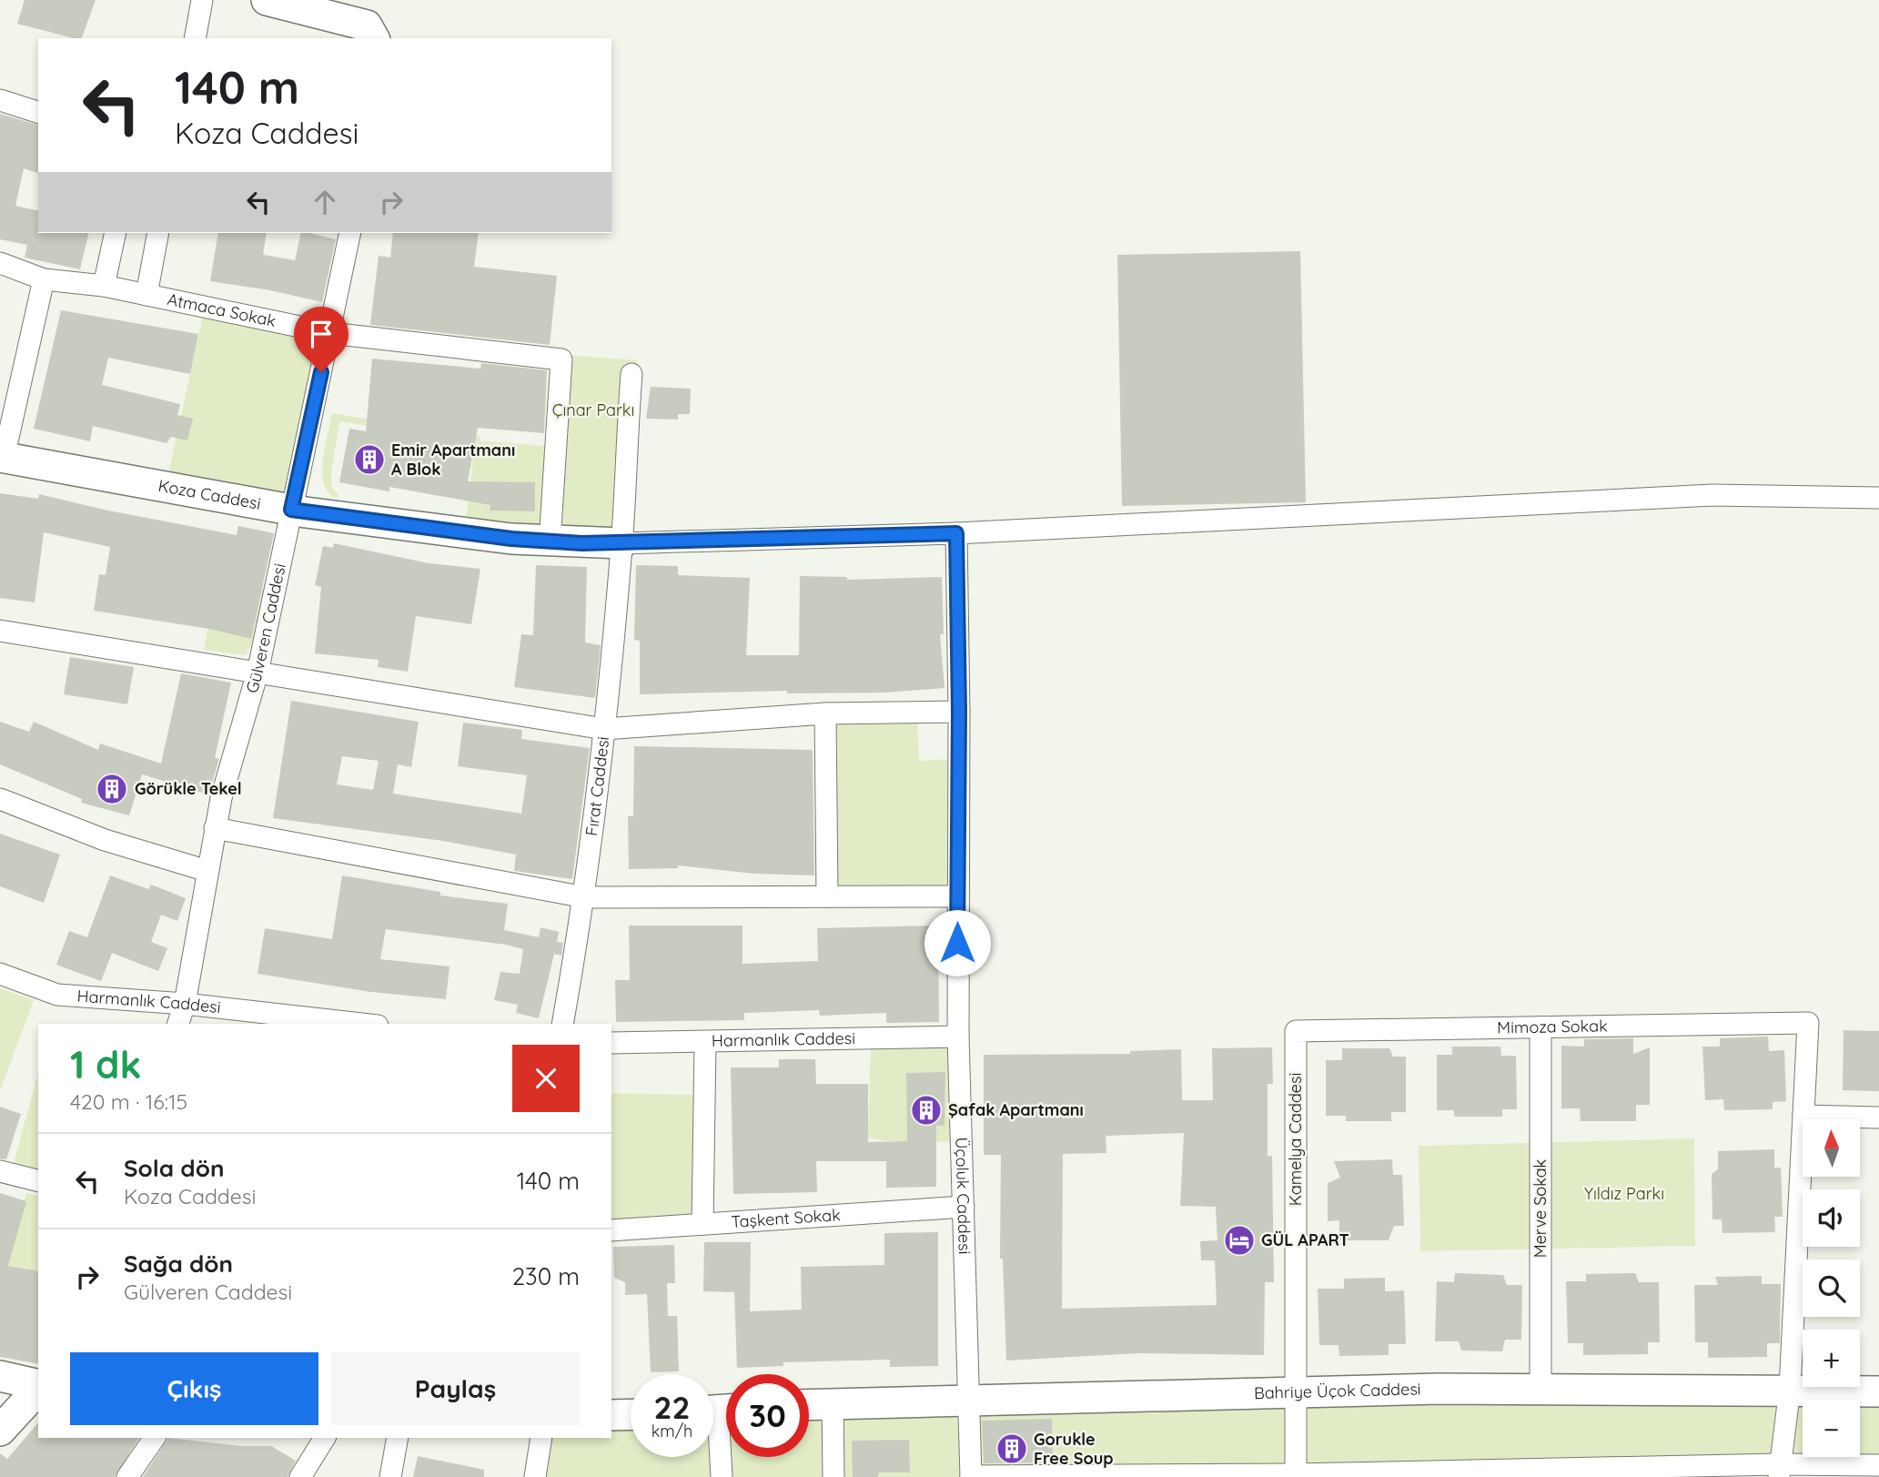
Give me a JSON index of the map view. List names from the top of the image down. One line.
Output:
{"streets":{"main road":["Koza Caddesi","Bahriye Üçok Caddesi"],"street":["Atmaca Sokak","Gülveren Caddesi","Fırat Caddesi","Harmanlık Caddesi","Mimoza Sokak","Kamelya Caddesi","Üçoluk Caddesi","Merve Sokak","Taşkent Sokak"]},"crossings":[["Atmaca Sokak","Koza Caddesi"],["Atmaca Sokak","Gülveren Caddesi"],["Koza Caddesi","Gülveren Caddesi"],["Koza Caddesi","Fırat Caddesi"],["Koza Caddesi","Üçoluk Caddesi"],["Gülveren Caddesi","Harmanlık Caddesi"],["Harmanlık Caddesi","Üçoluk Caddesi"],["Mimoza Sokak","Kamelya Caddesi"],["Mimoza Sokak","Merve Sokak"],["Kamelya Caddesi","Bahriye Üçok Caddesi"],["Üçoluk Caddesi","Taşkent Sokak"],["Üçoluk Caddesi","Bahriye Üçok Caddesi"],["Merve Sokak","Bahriye Üçok Caddesi"]],"parks":["Çınar Parkı","Yıldız Parkı"],"places":{"building":["Emir Apartmanı A Blok","Görükle Tekel","Şafak Apartmanı","Gorukle Free Soup"],"hotel":["GÜL APART"]},"north":"top","page":{"turn":["140 m","Koza Caddesi"],"heading":["1 dk","420 m · 16:15"],"map_buttons":["+","−"],"list":[{"name":"Sola dön","note":"Koza Caddesi","value":"140 m"},{"name":"Sağa dön","note":"Gülveren Caddesi","value":"230 m"}],"buttons":["Çıkış","Paylaş"],"speed":"22 km/h","limit":"30"}}
